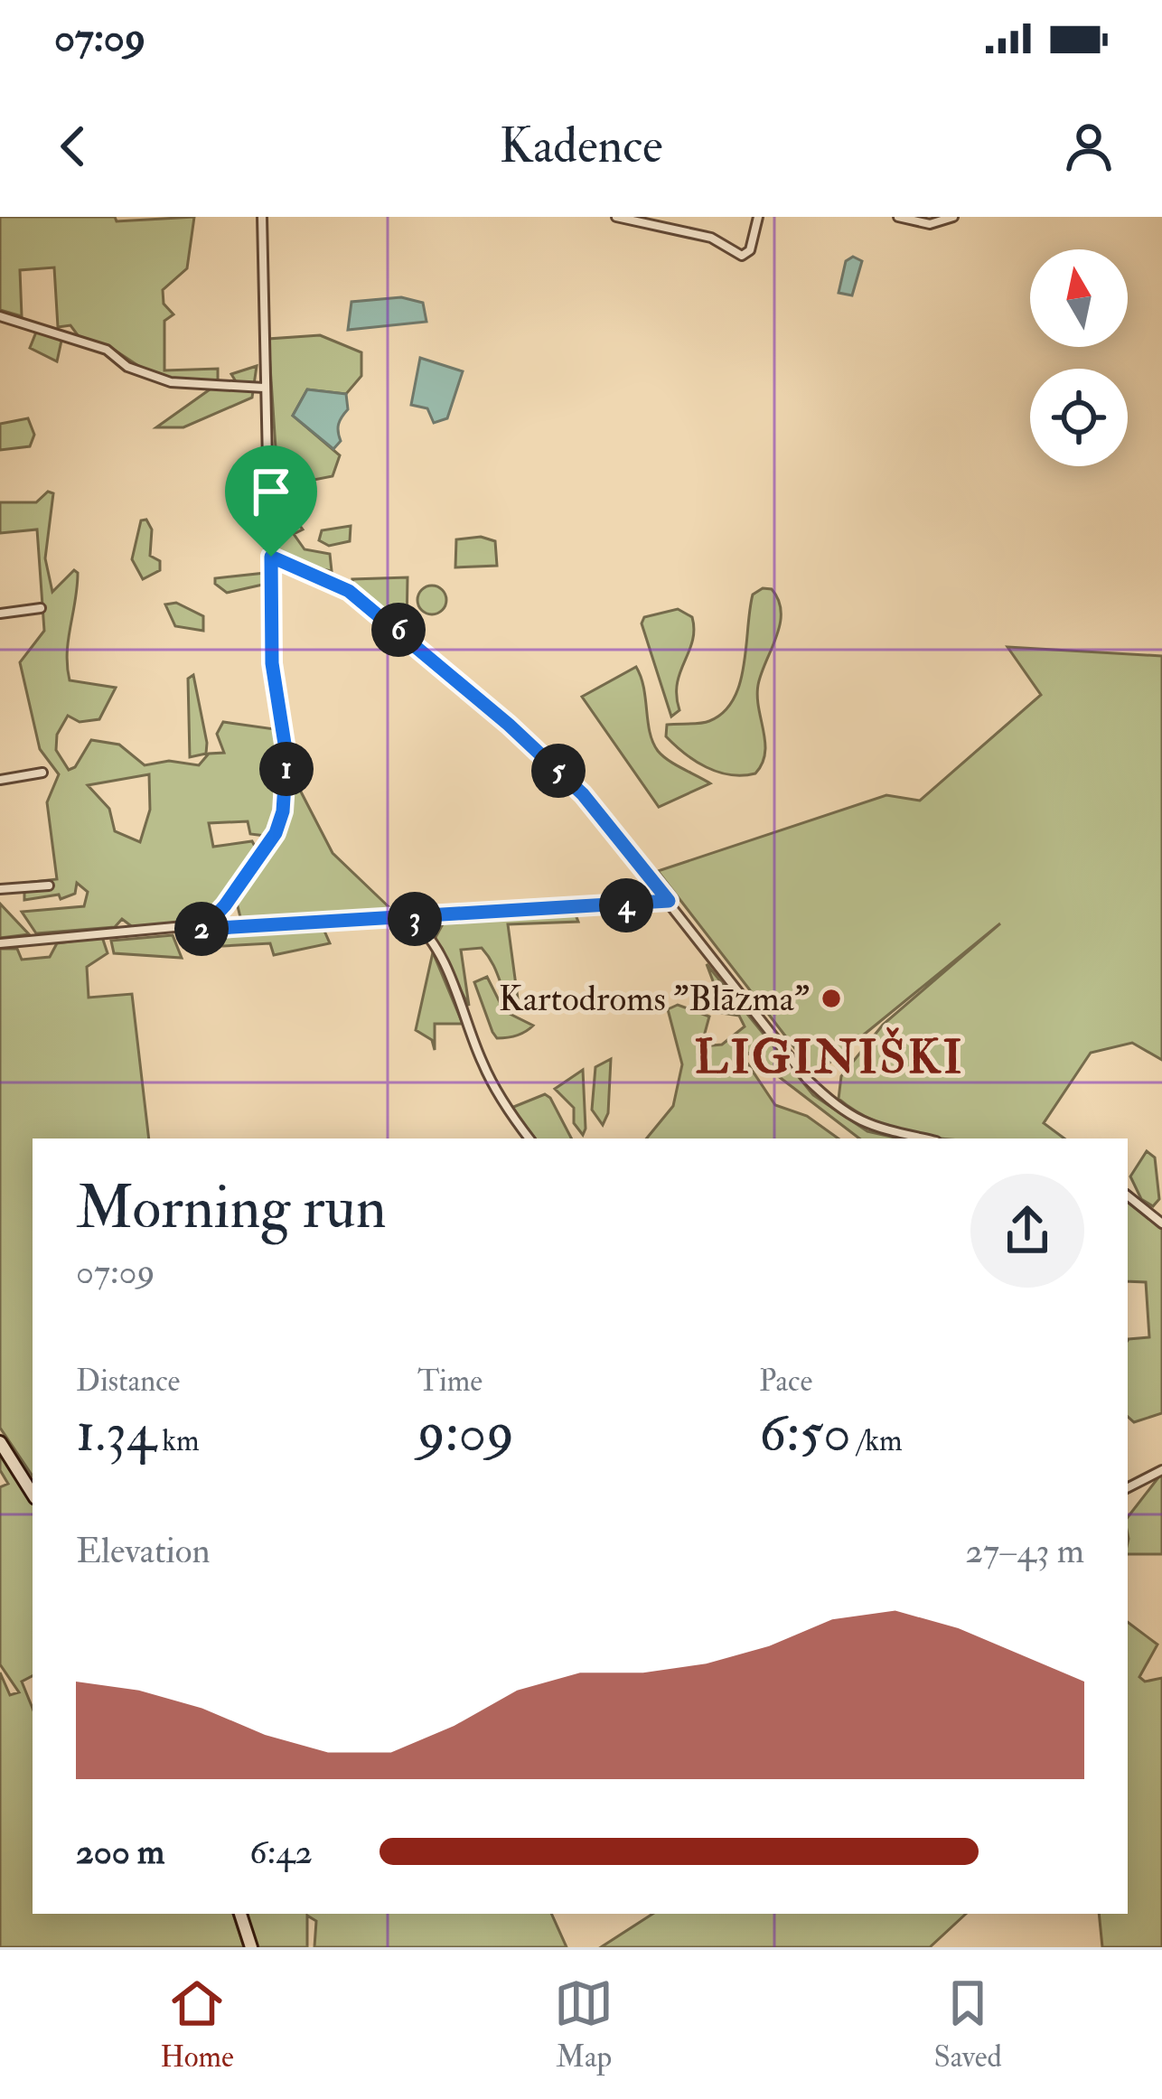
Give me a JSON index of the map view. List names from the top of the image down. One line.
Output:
{"districts":["LIGINIŠKI"],"places":["Kartodroms \"Blāzma\""],"north":"top","page":{"status":"07:09","header":"Kadence","pins":["6","1","5","4","3","2"],"heading":["Morning run","07:09"],"stats":[["Distance","1.34 km"],["Time","9:09"],["Pace","6:50 /km"]],"chart":["Elevation","27–43 m"],"list":[{"name":"200 m","note":"6:42"}],"tabs":["Home","Map","Saved"]}}
